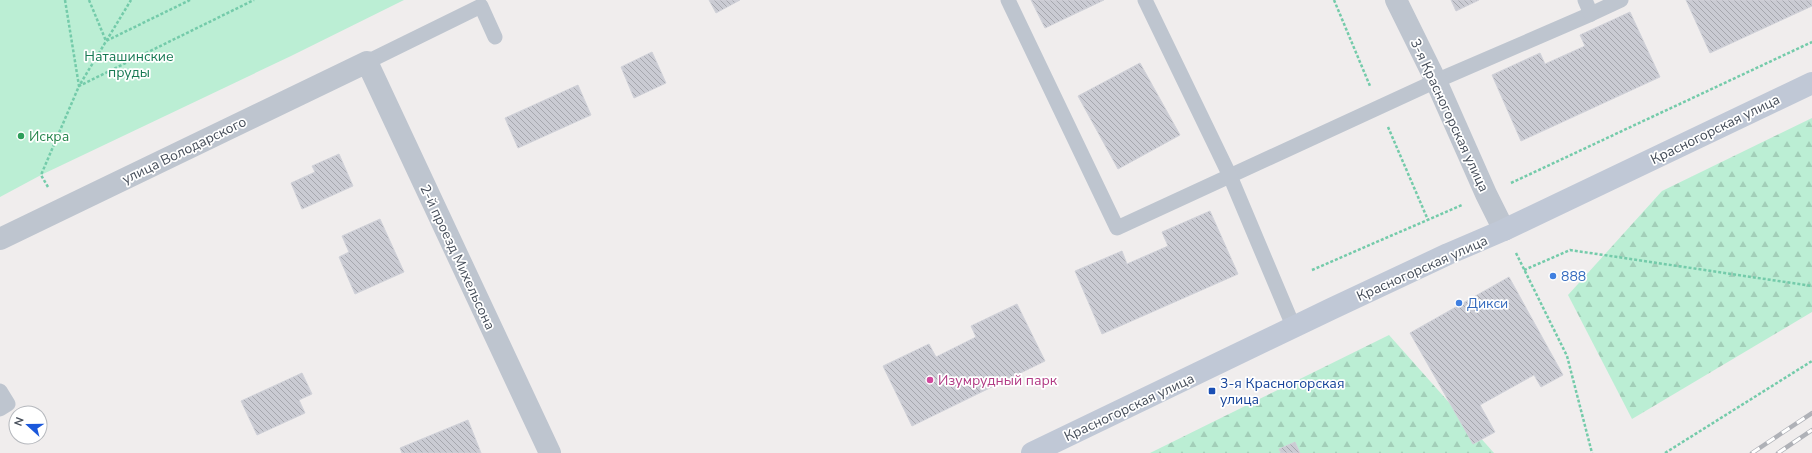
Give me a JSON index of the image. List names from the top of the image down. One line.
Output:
{"streets":{"street":["3-я Красногорская улица","Красногорская улица","улица Володарского","2-й проезд Михельсона"]},"crossings":[["3-я Красногорская улица","Красногорская улица"],["улица Володарского","2-й проезд Михельсона"]],"parks":["Наташинские пруды"],"places":{"other":["Искра","888","Дикси","Изумрудный парк"],"transit":["3-я Красногорская улица"]},"north":"left"}
